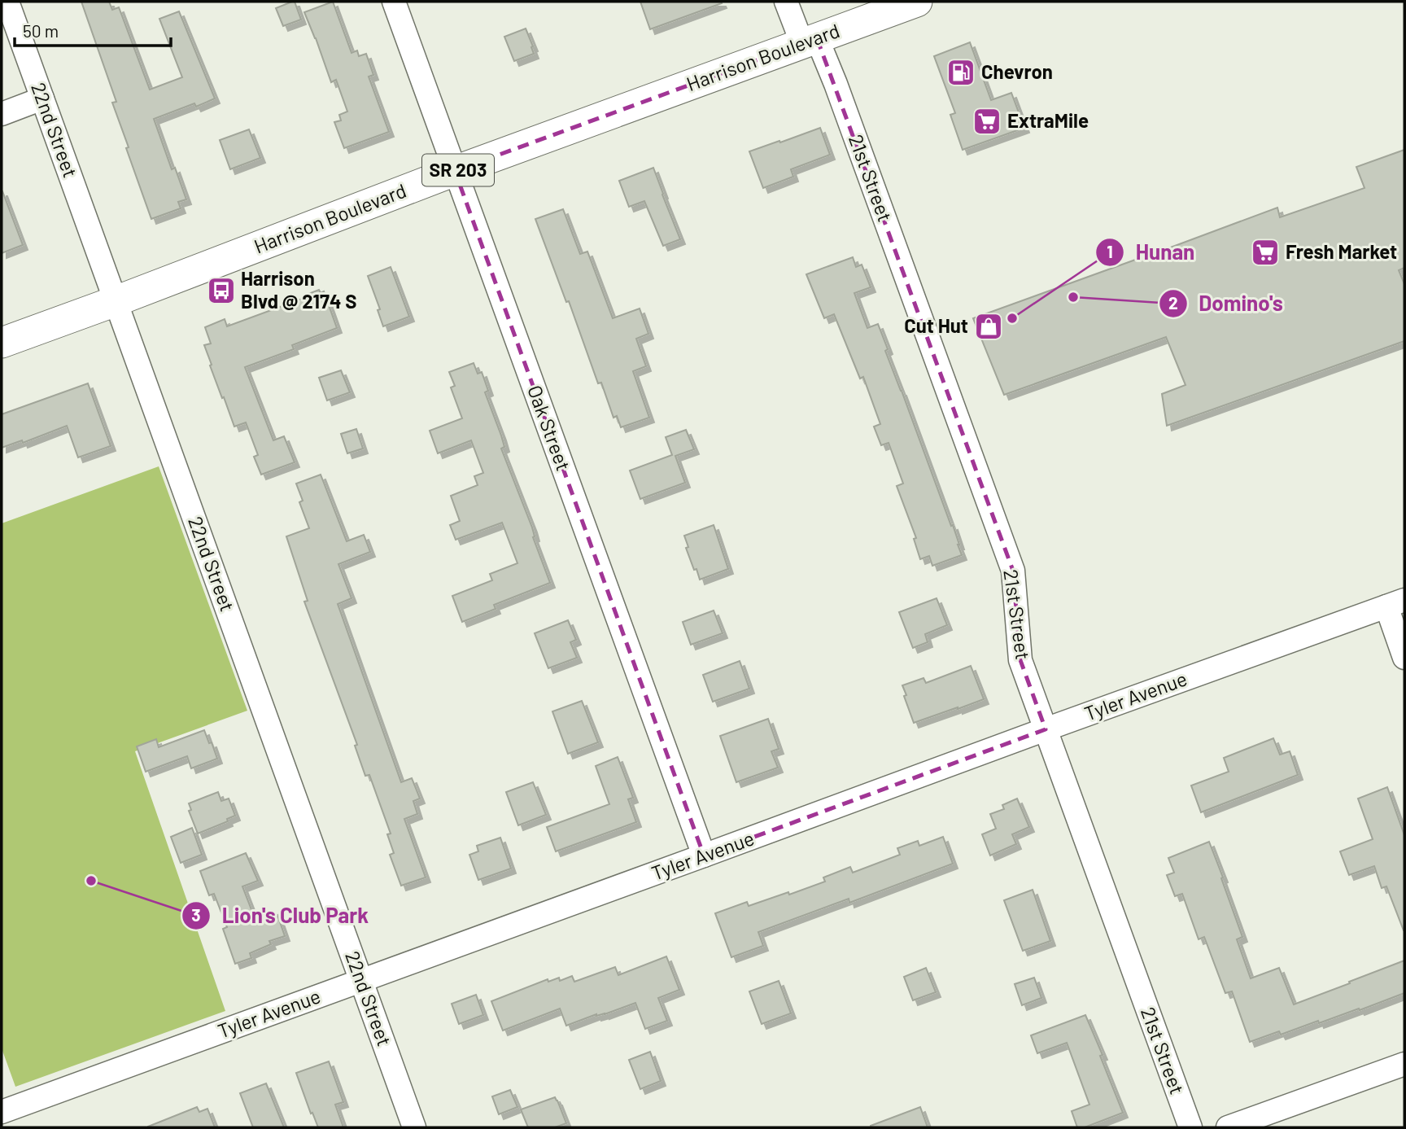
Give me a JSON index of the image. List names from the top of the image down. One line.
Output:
{"streets":{"main road":["Harrison Boulevard","SR 203"],"street":["22nd Street","21st Street","Oak Street","Tyler Avenue"]},"crossings":[["Harrison Boulevard","22nd Street"],["Harrison Boulevard","21st Street"],["Harrison Boulevard","Oak Street"],["22nd Street","Tyler Avenue"],["21st Street","Tyler Avenue"],["Oak Street","Tyler Avenue"]],"places":{"fuel station":["Chevron"],"supermarket":["ExtraMile","Fresh Market"],"bus stop":["Harrison Blvd @ 2174 S"],"other":["Domino's","Hunan","Lion's Club Park"],"shop":["Cut Hut"]},"scale_bar":"50 m"}
